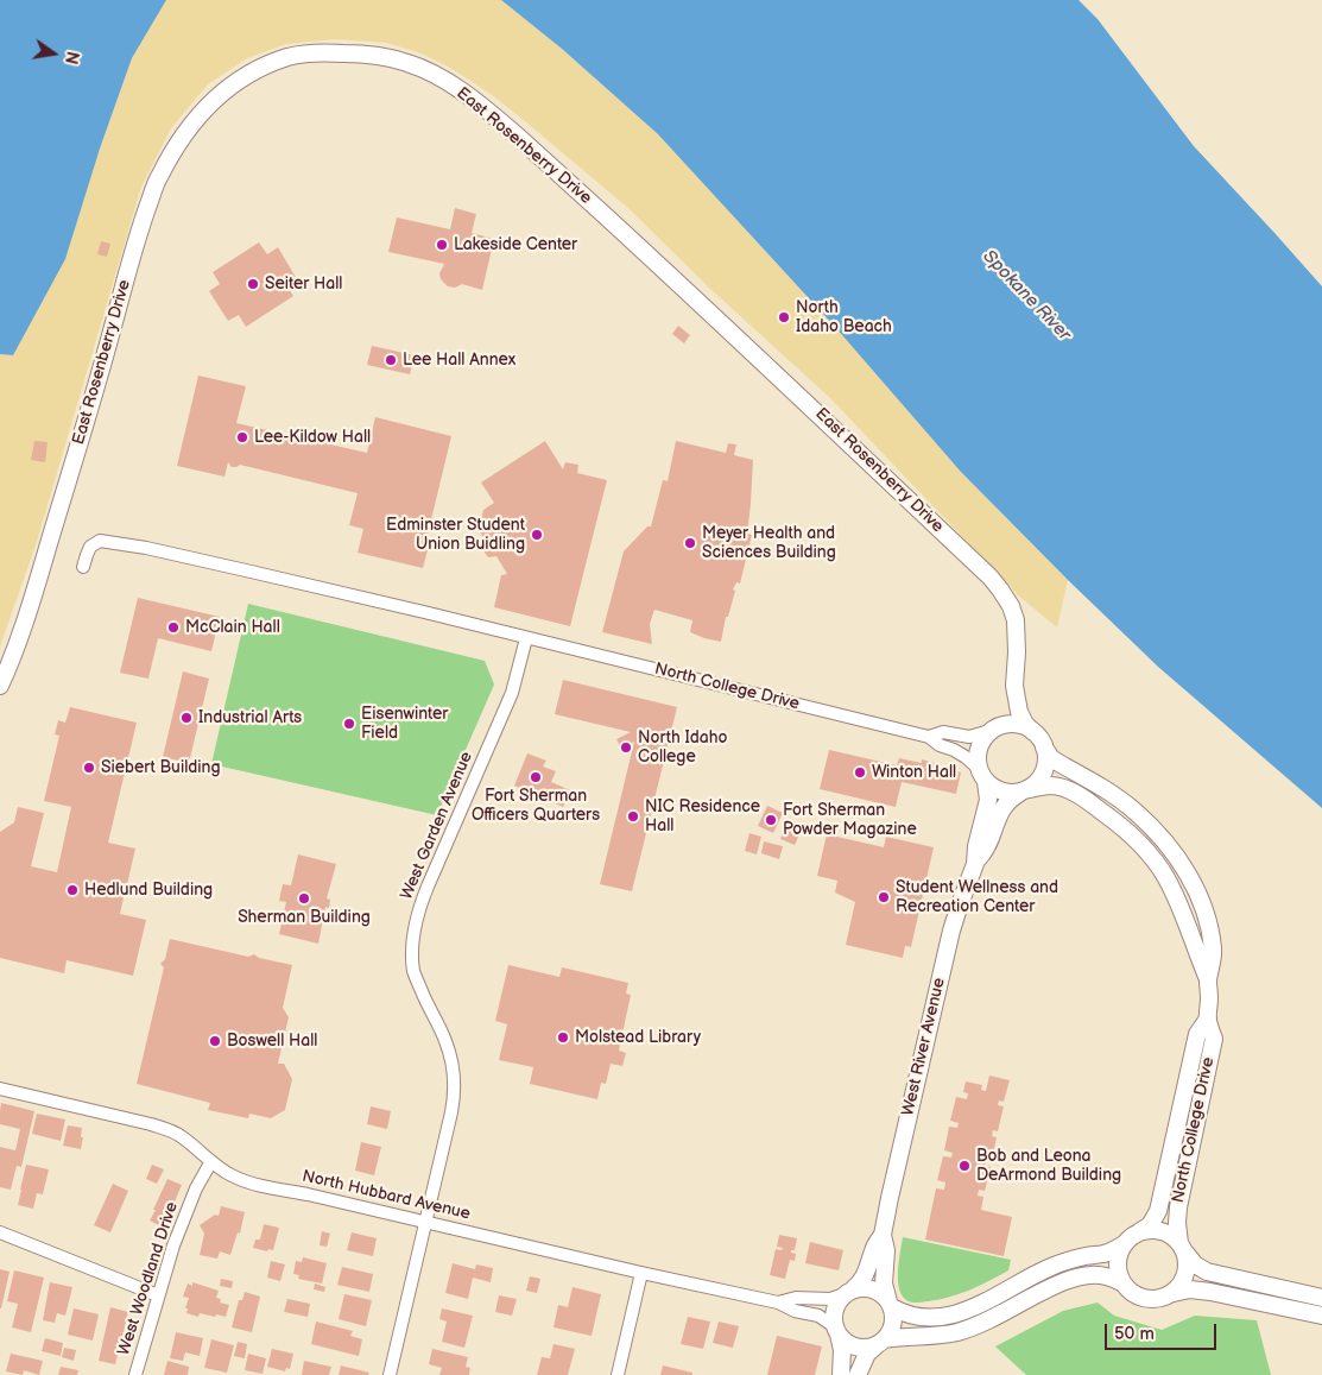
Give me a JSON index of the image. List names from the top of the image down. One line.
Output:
{"streets":{"street":["East Rosenberry Drive","North College Drive","West Garden Avenue","West River Avenue","North Hubbard Avenue","West Woodland Drive"]},"crossings":[["East Rosenberry Drive","North College Drive"],["East Rosenberry Drive","West River Avenue"],["North College Drive","West Garden Avenue"],["North College Drive","West River Avenue"],["West Garden Avenue","North Hubbard Avenue"],["West River Avenue","North Hubbard Avenue"],["North Hubbard Avenue","West Woodland Drive"]],"water":["Spokane River"],"places":["Lakeside Center","Seiter Hall","North Idaho Beach","Lee Hall Annex","Lee-Kildow Hall","Edminster Student Union Buidling","Meyer Health and Sciences Building","McClain Hall","Industrial Arts","Eisenwinter Field","North Idaho College","Siebert Building","Winton Hall","Fort Sherman Officers Quarters","NIC Residence Hall","Fort Sherman Powder Magazine","Hedlund Building","Student Wellness and Recreation Center","Sherman Building","Molstead Library","Boswell Hall","Bob and Leona DeArmond Building"],"scale_bar":"50 m","north":"right"}
